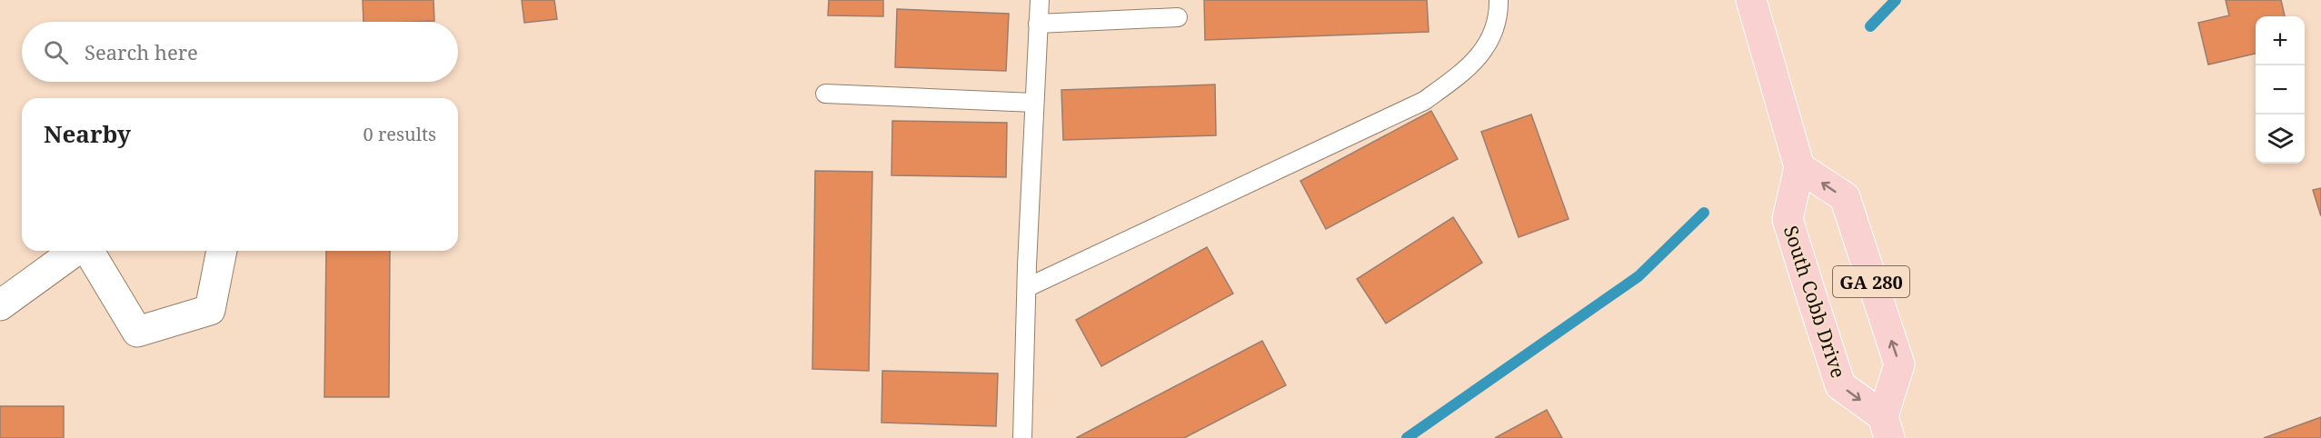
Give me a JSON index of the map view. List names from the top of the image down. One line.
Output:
{"streets":{"main road":["GA 280","South Cobb Drive"]},"page":{"map_buttons":["+","−"],"search":"Search here","heading":["Nearby","0 results"]}}
